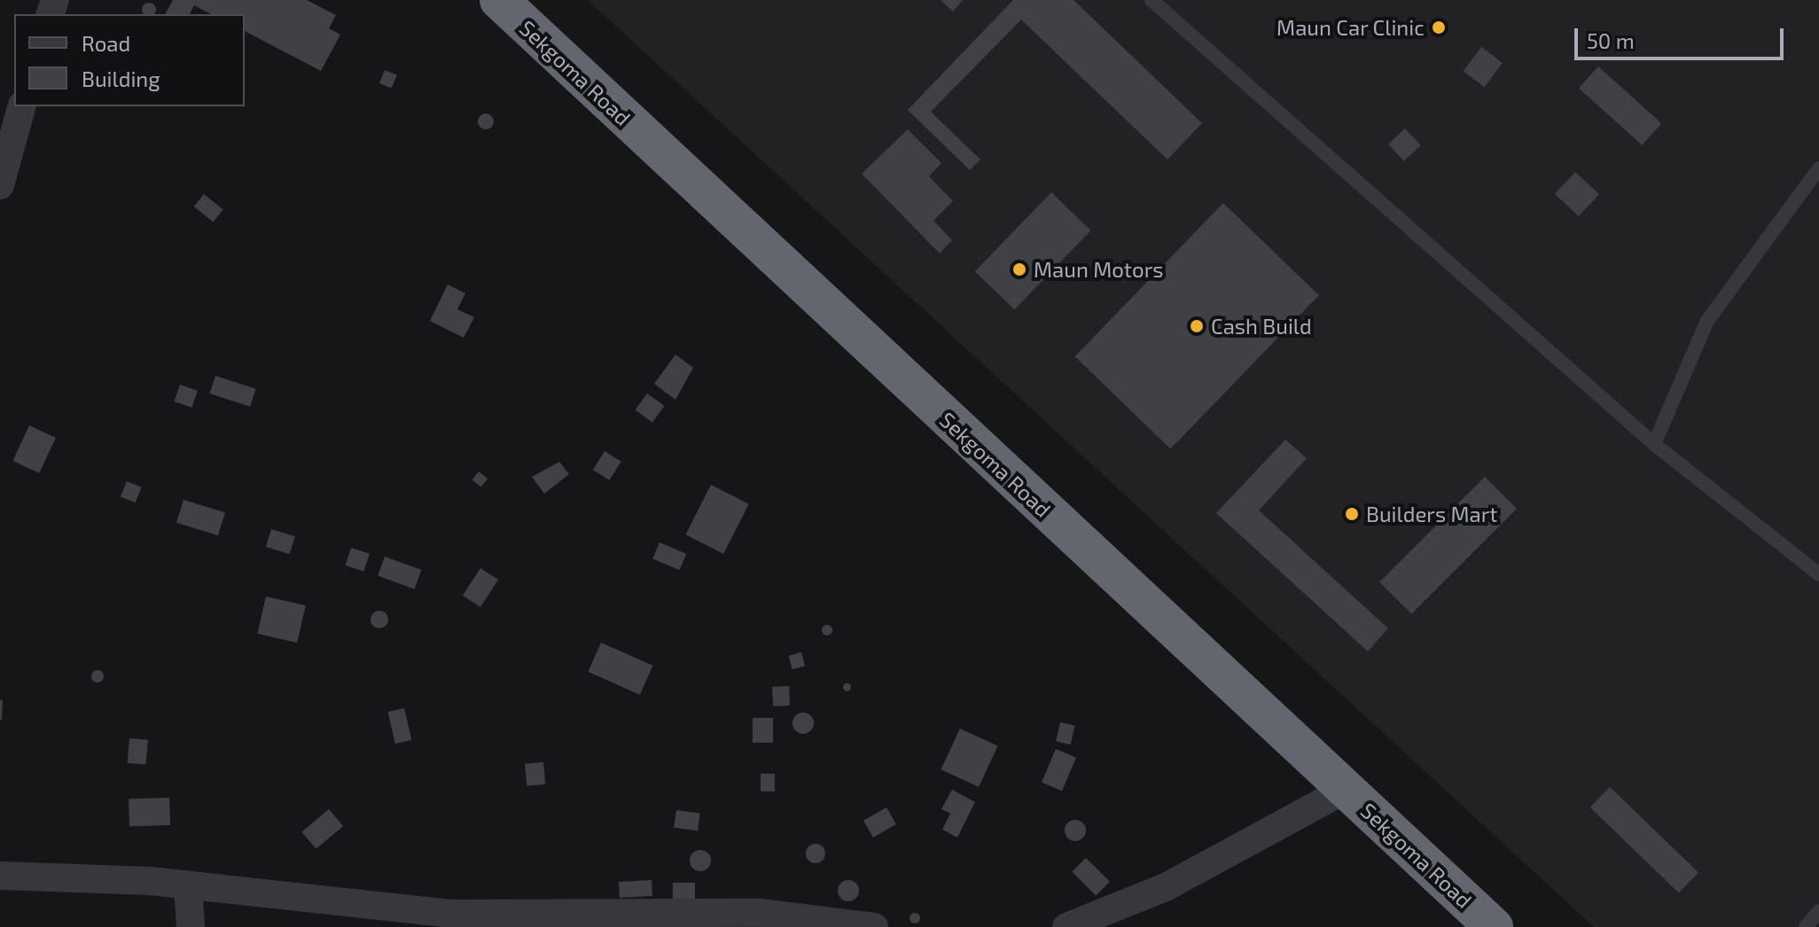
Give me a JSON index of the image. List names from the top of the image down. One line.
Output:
{"streets":{"highway":["Sekgoma Road"]},"places":["Maun Car Clinic","Maun Motors","Cash Build","Builders Mart"],"legend":["Road","Building"],"scale_bar":"50 m"}
